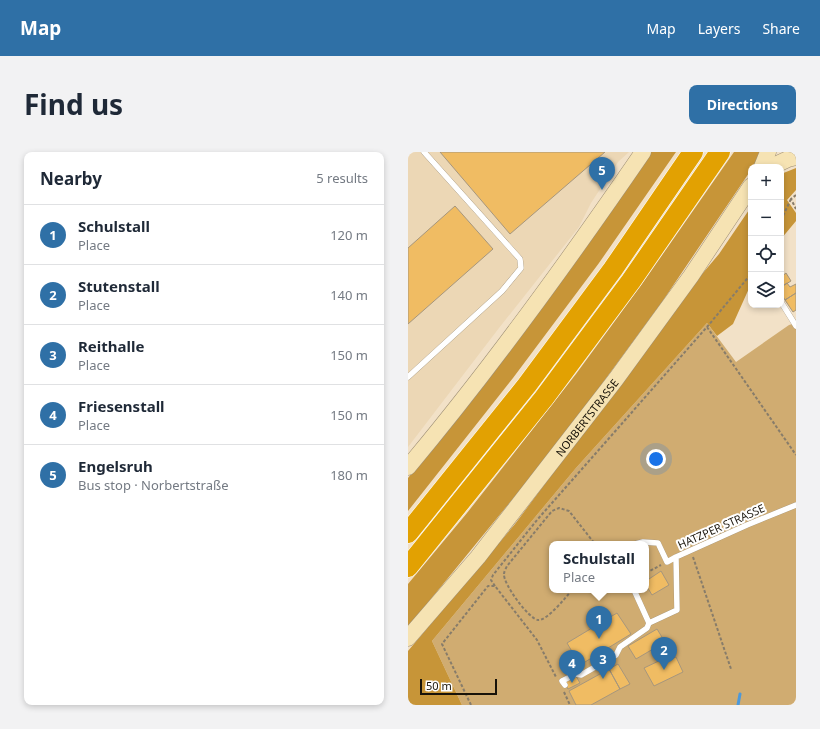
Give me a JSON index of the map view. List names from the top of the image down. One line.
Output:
{"streets":{"main road":["NORBERTSTRASSE"],"lane":["HATZPER STRASSE"]},"scale_bar":"50 m","page":{"header":"Map","nav":["Map","Layers","Share"],"title":"Find us","buttons":"Directions","heading":["Nearby","5 results"],"pins":["5","1","2","3","4"],"map_buttons":["+","−"],"list":[{"mark":"1","name":"Schulstall","note":"Place","value":"120 m"},{"mark":"2","name":"Stutenstall","note":"Place","value":"140 m"},{"mark":"3","name":"Reithalle","note":"Place","value":"150 m"},{"mark":"4","name":"Friesenstall","note":"Place","value":"150 m"},{"mark":"5","name":"Engelsruh","note":"Bus stop · Norbertstraße","value":"180 m"}],"popup":["Schulstall","Place"],"scale":"50 m"}}
